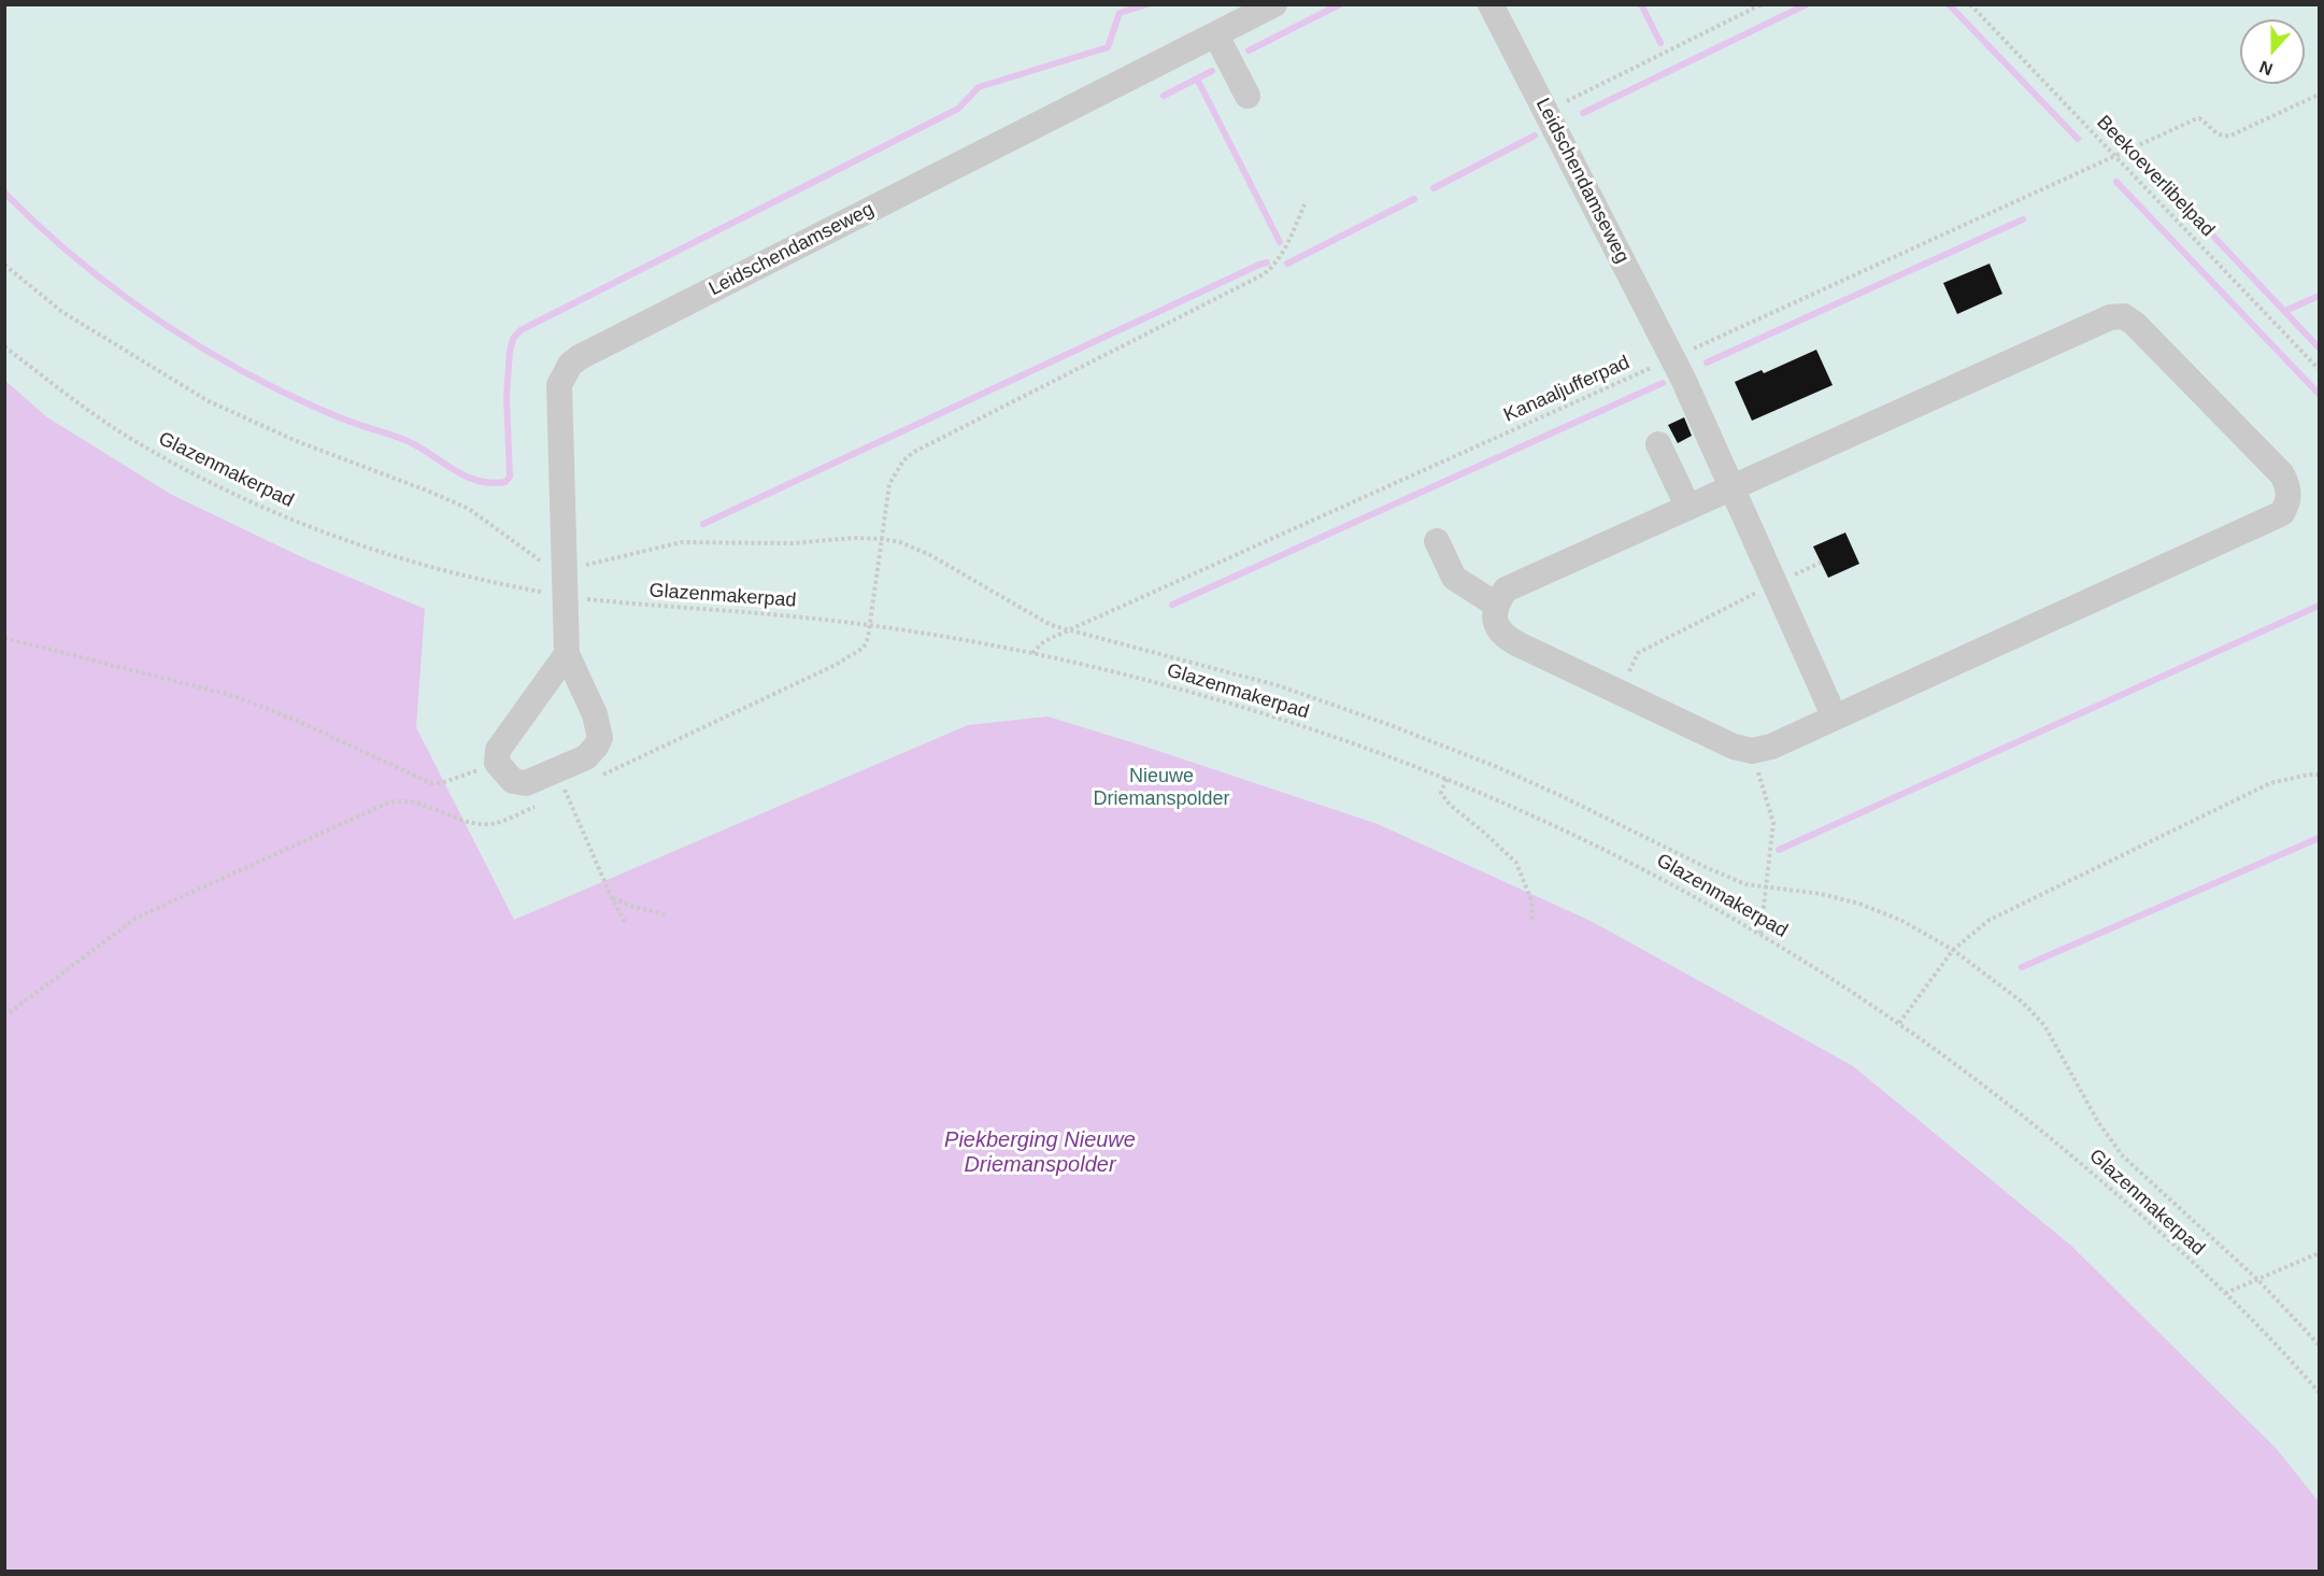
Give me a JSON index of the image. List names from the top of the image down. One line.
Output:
{"streets":{"street":["Leidschendamseweg"],"path":["Beekoeverlibelpad","Kanaaljufferpad","Glazenmakerpad"]},"crossings":[["Beekoeverlibelpad","Kanaaljufferpad"],["Leidschendamseweg","Kanaaljufferpad"],["Leidschendamseweg","Glazenmakerpad"],["Kanaaljufferpad","Glazenmakerpad"]],"water":["Piekberging Nieuwe Driemanspolder"],"parks":["Nieuwe Driemanspolder"],"north":"bottom"}
